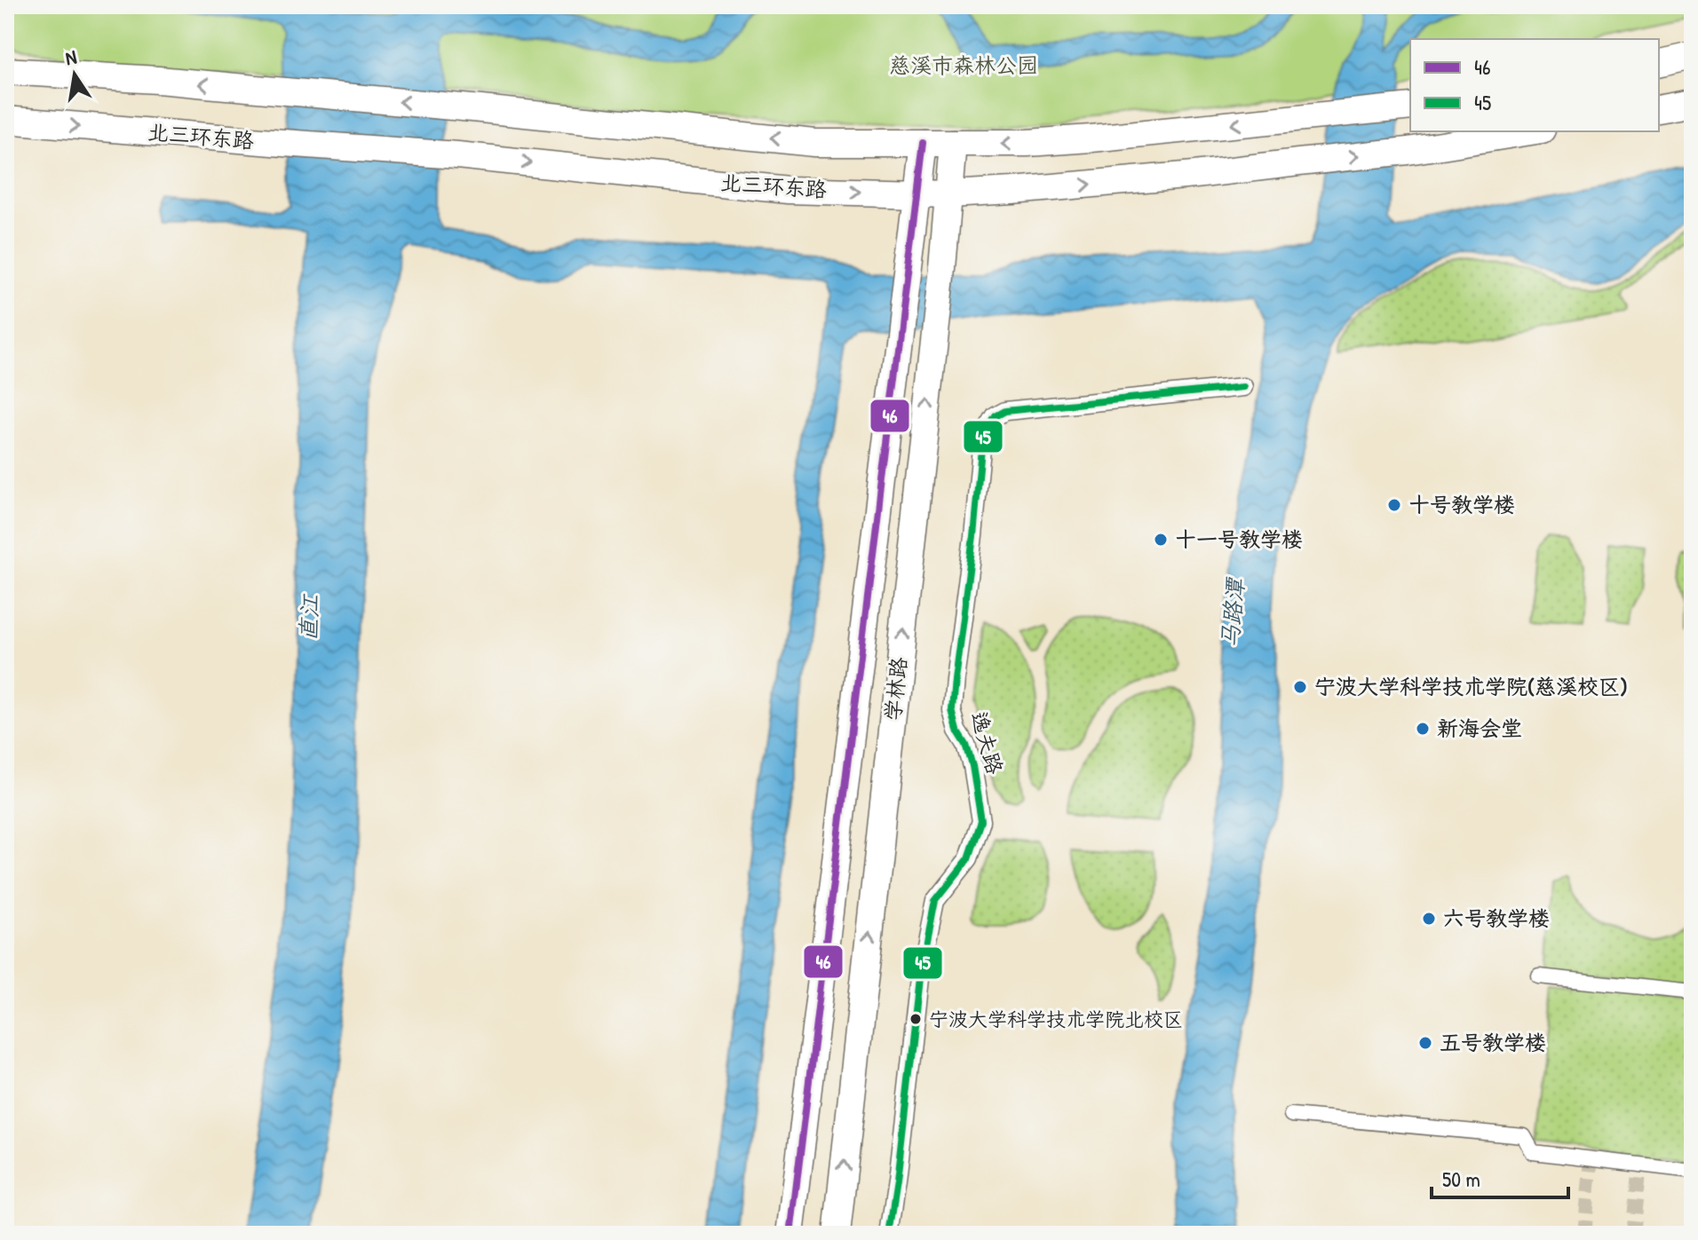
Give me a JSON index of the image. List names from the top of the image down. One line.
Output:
{"streets":{"main road":["北三环东路","学林路"],"street":["逸夫路"]},"crossings":[["北三环东路","学林路"]],"water":["马路潭","直江"],"parks":["慈溪市森林公园"],"places":["十号教学楼","十一号教学楼","宁波大学科学技术学院(慈溪校区)","新海会堂","六号教学楼","宁波大学科学技术学院北校区","五号教学楼"],"lines":["transit line 46","transit line 45"],"legend":["46","45"],"scale_bar":"50 m","north":"top"}
